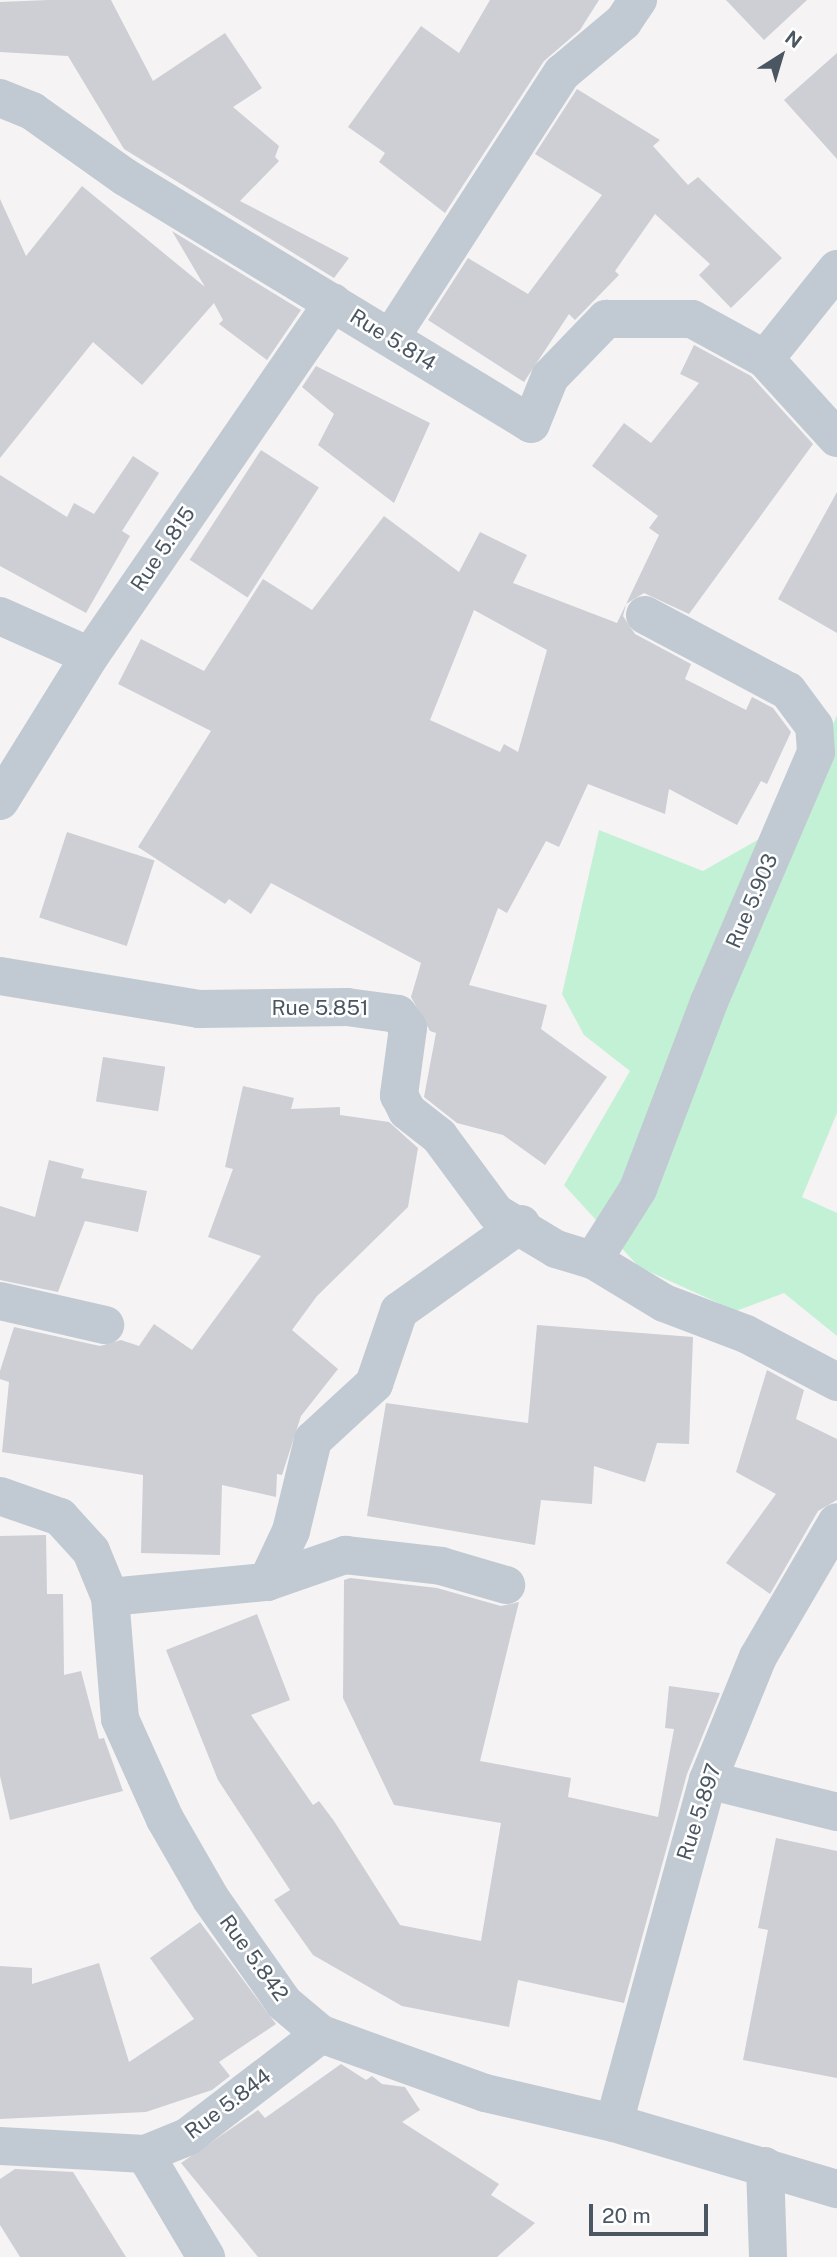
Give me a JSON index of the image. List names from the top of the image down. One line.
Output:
{"streets":{"street":["Rue 5.814","Rue 5.815","Rue 5.903","Rue 5.851","Rue 5.897","Rue 5.842","Rue 5.844"]},"crossings":[["Rue 5.814","Rue 5.815"],["Rue 5.903","Rue 5.851"],["Rue 5.897","Rue 5.842"],["Rue 5.842","Rue 5.844"]],"scale_bar":"20 m","north":"top right"}
